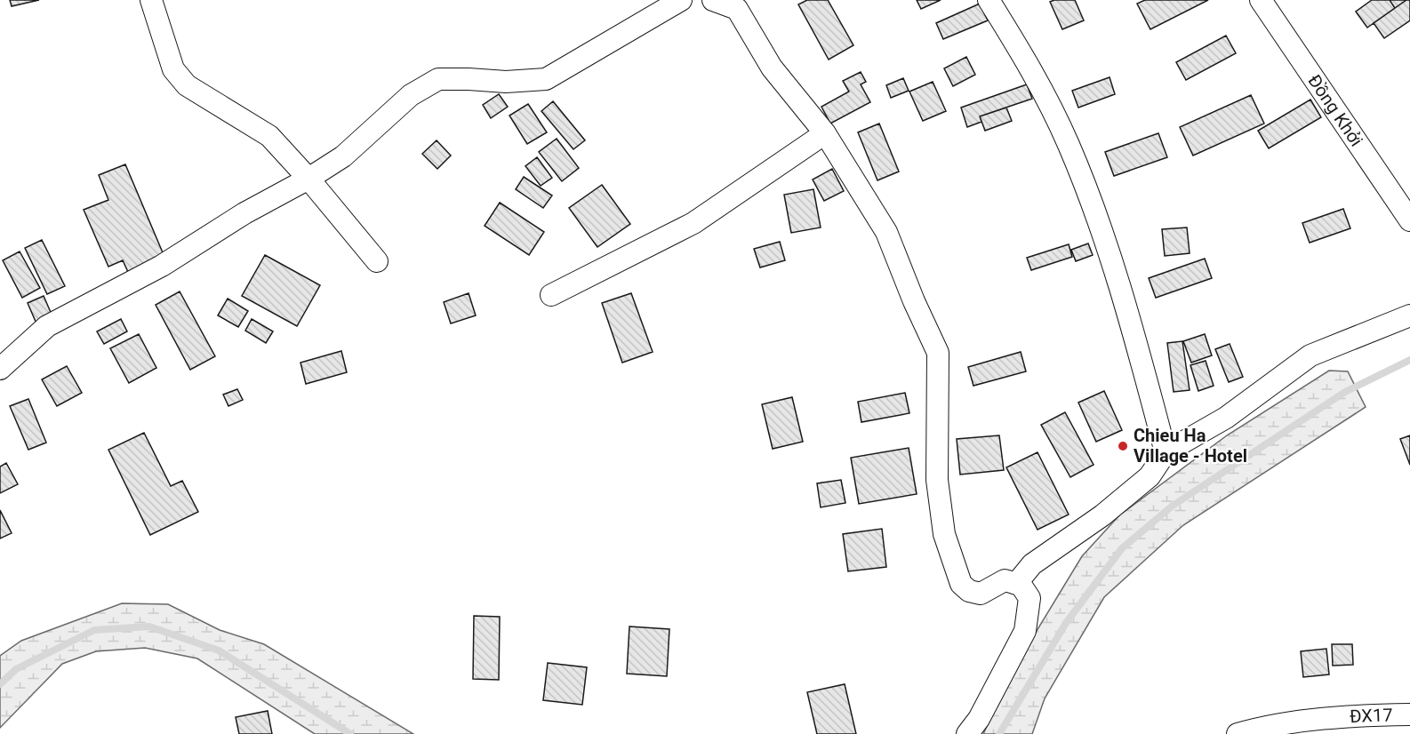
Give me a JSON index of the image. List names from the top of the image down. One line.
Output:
{"streets":{"street":["Đồng Khởi","ĐX17"]},"places":["Chieu Ha Village - Hotel"]}
